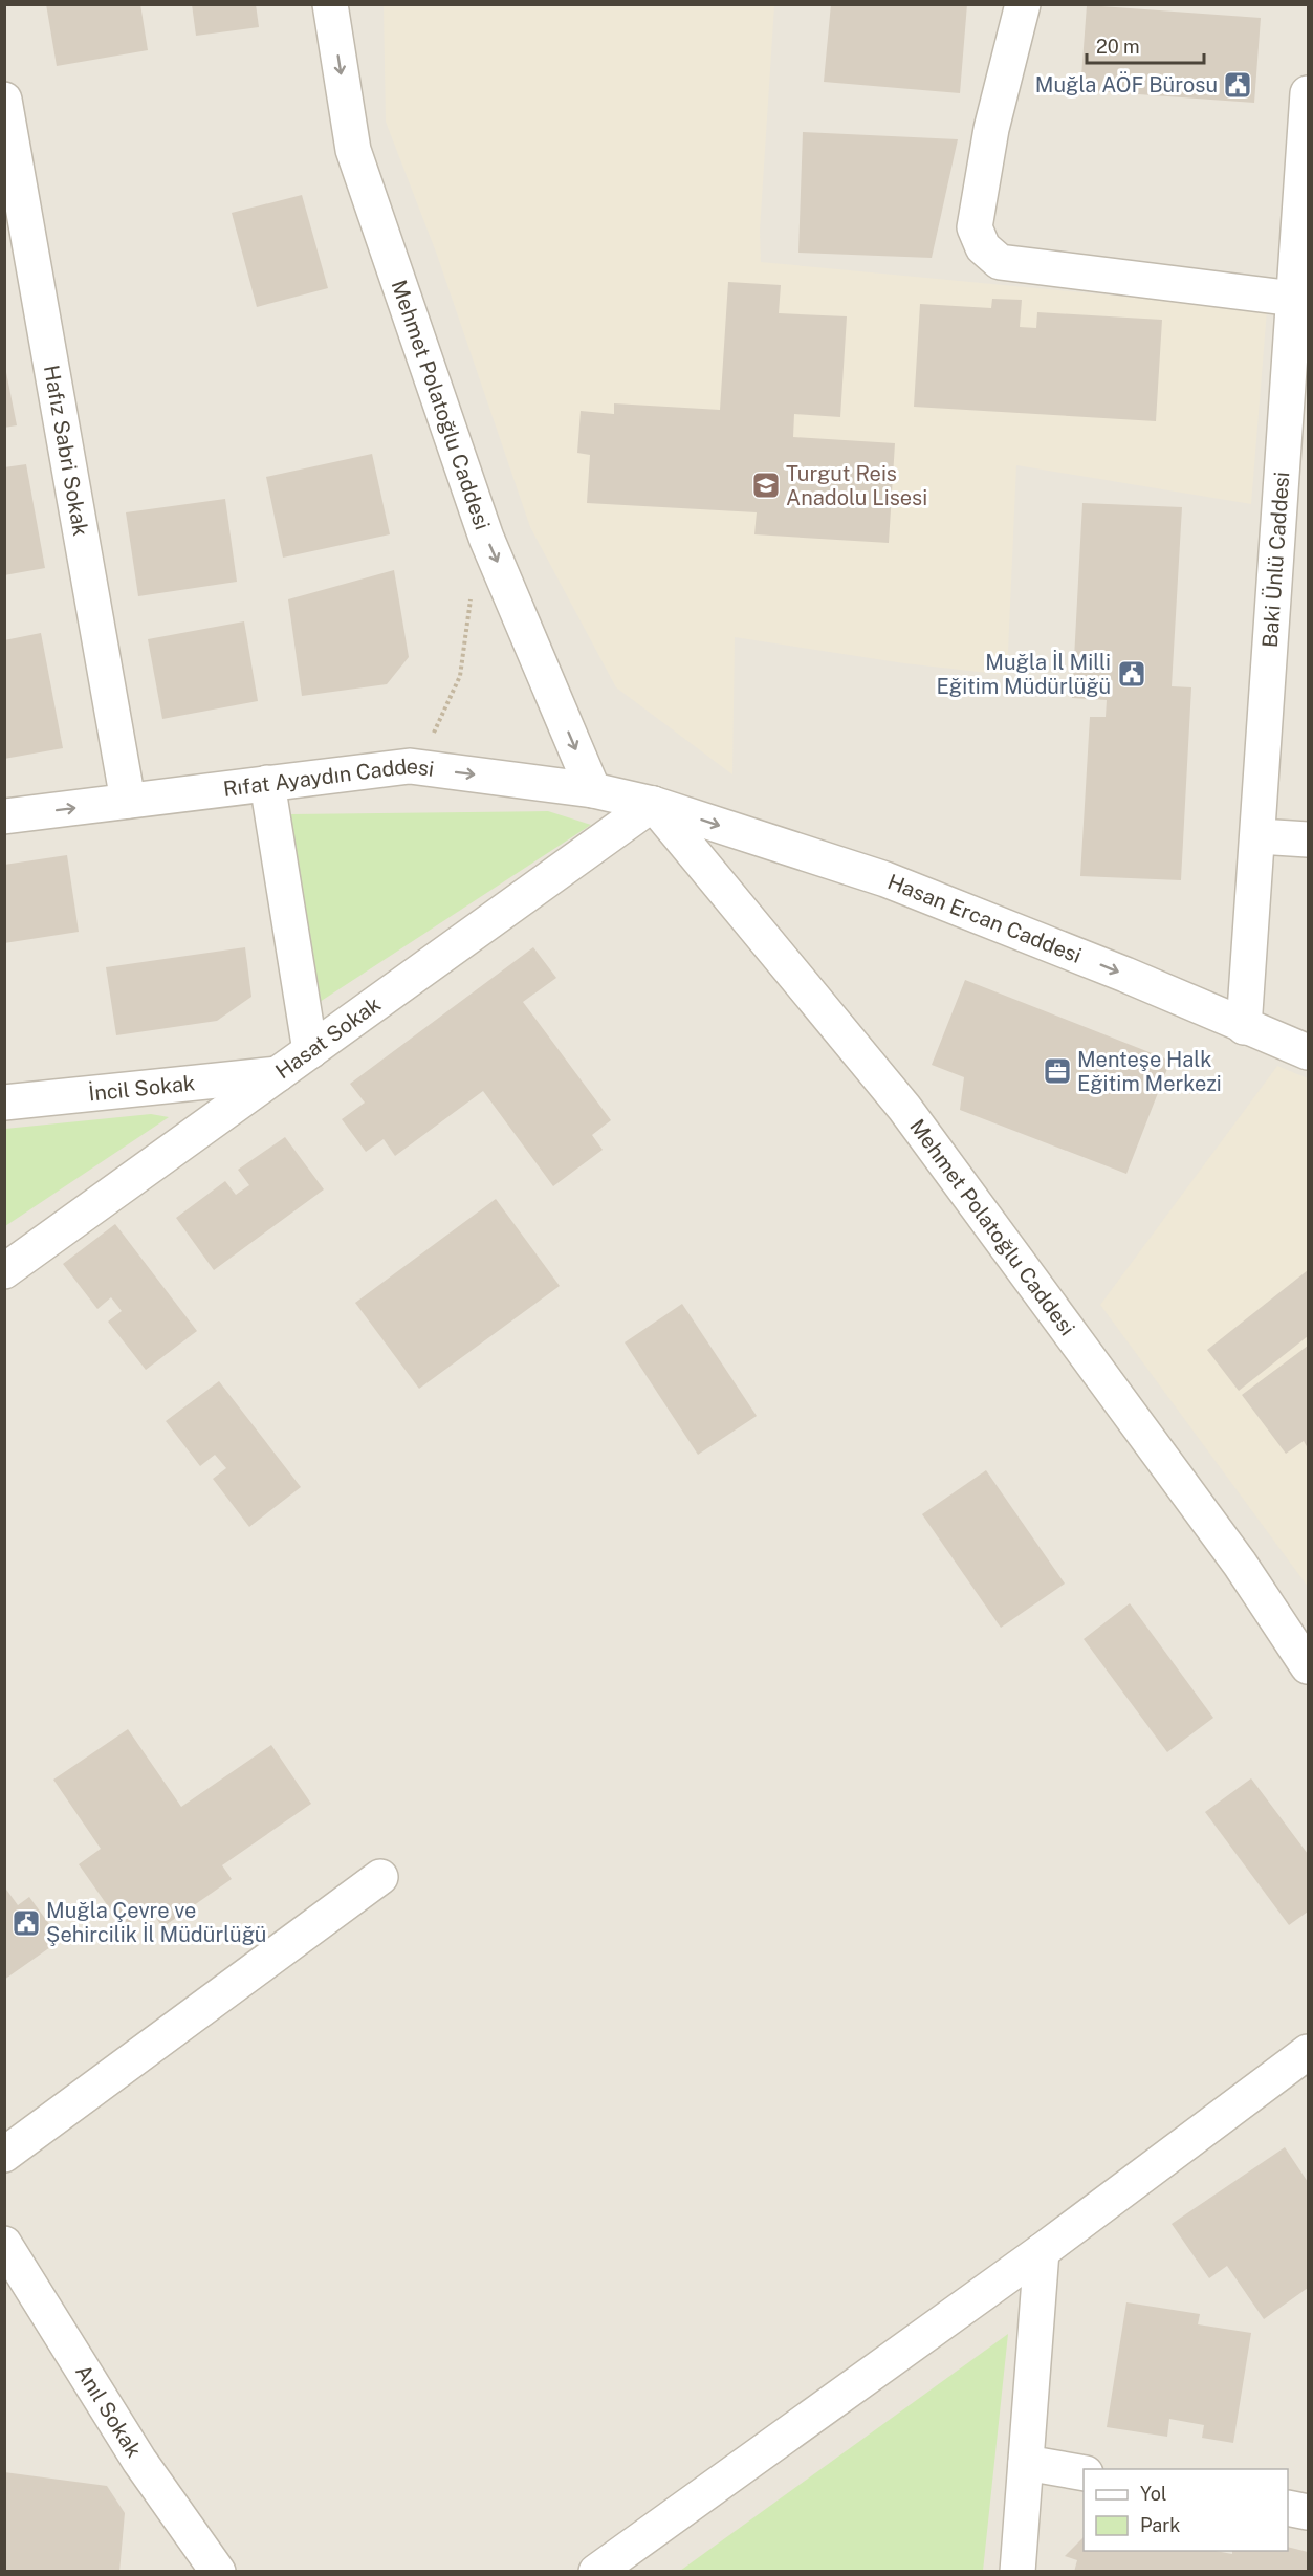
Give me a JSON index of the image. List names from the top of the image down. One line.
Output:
{"streets":{"street":["Mehmet Polatoğlu Caddesi","Hafız Sabri Sokak","Baki Ünlü Caddesi","Rıfat Ayaydın Caddesi","Hasan Ercan Caddesi","Hasat Sokak","İncil Sokak","Anıl Sokak"]},"crossings":[["Mehmet Polatoğlu Caddesi","Rıfat Ayaydın Caddesi"],["Mehmet Polatoğlu Caddesi","Hasan Ercan Caddesi"],["Mehmet Polatoğlu Caddesi","Hasat Sokak"],["Hafız Sabri Sokak","Rıfat Ayaydın Caddesi"],["Baki Ünlü Caddesi","Hasan Ercan Caddesi"],["Rıfat Ayaydın Caddesi","Hasan Ercan Caddesi"],["Rıfat Ayaydın Caddesi","Hasat Sokak"],["Hasan Ercan Caddesi","Hasat Sokak"],["Hasat Sokak","İncil Sokak"]],"one_way":["Mehmet Polatoğlu Caddesi","Rıfat Ayaydın Caddesi","Hasan Ercan Caddesi"],"places":{"public building":["Muğla AÖF Bürosu","Muğla İl Milli Eğitim Müdürlüğü","Muğla Çevre ve Şehircilik İl Müdürlüğü"],"school or university":["Turgut Reis Anadolu Lisesi"],"office":["Menteşe Halk Eğitim Merkezi"]},"legend":["Yol","Park"],"scale_bar":"20 m"}
